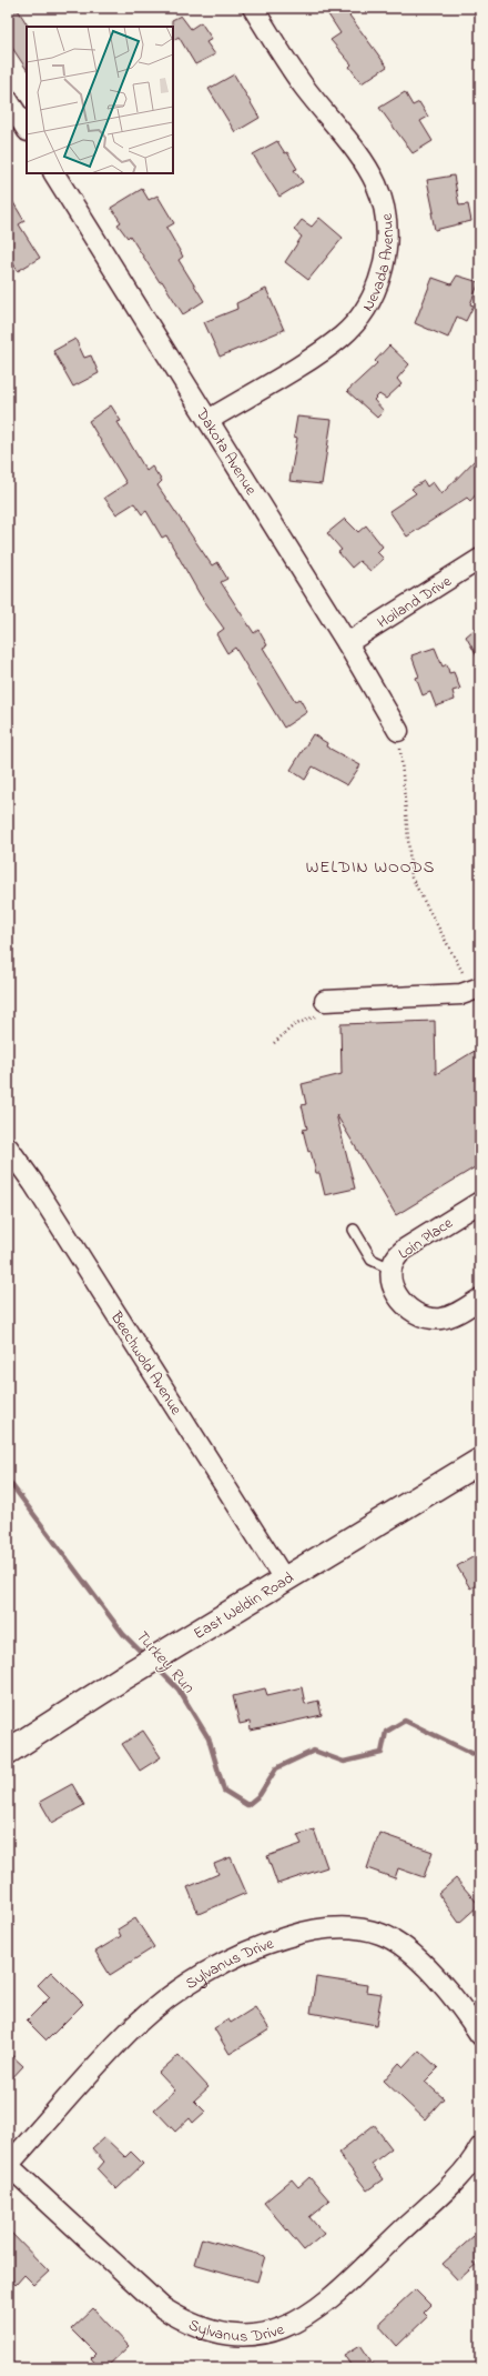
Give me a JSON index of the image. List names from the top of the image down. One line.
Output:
{"streets":{"street":["Nevada Avenue","Dakota Avenue","Hoiland Drive","Loin Place","Beechwold Avenue","East Weldin Road","Sylvanus Drive"]},"crossings":[["Nevada Avenue","Dakota Avenue"],["Dakota Avenue","Hoiland Drive"],["Beechwold Avenue","East Weldin Road"]],"districts":["WELDIN WOODS"],"water":["Turkey Run"]}
